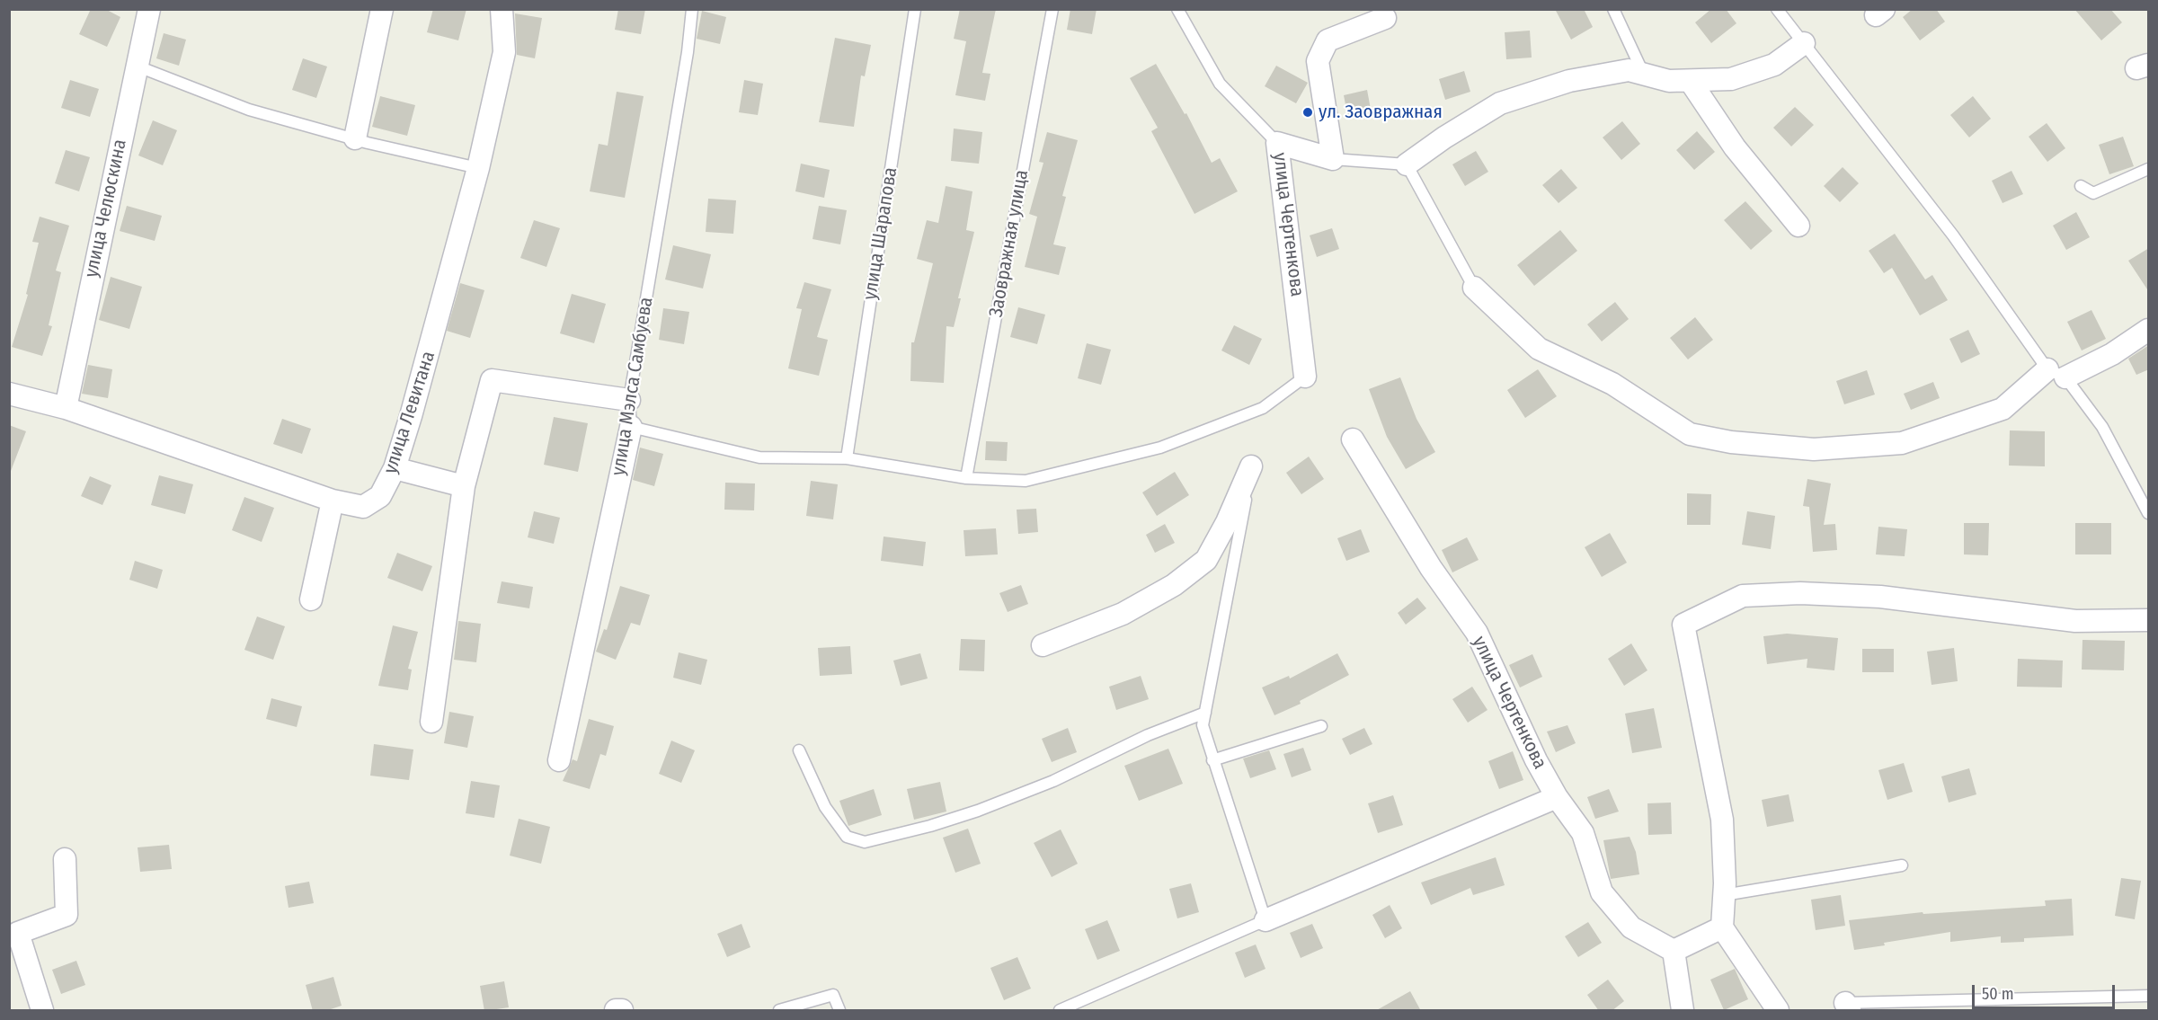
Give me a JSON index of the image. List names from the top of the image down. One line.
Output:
{"streets":{"street":["улица Челюскина","улица Чертенкова","улица Мэлса Самбуева","улица Левитана"],"lane":["улица Шарапова","Заовражная улица"]},"crossings":[["улица Челюскина","улица Левитана"]],"places":["ул. Заовражная"],"scale_bar":"50 m"}
